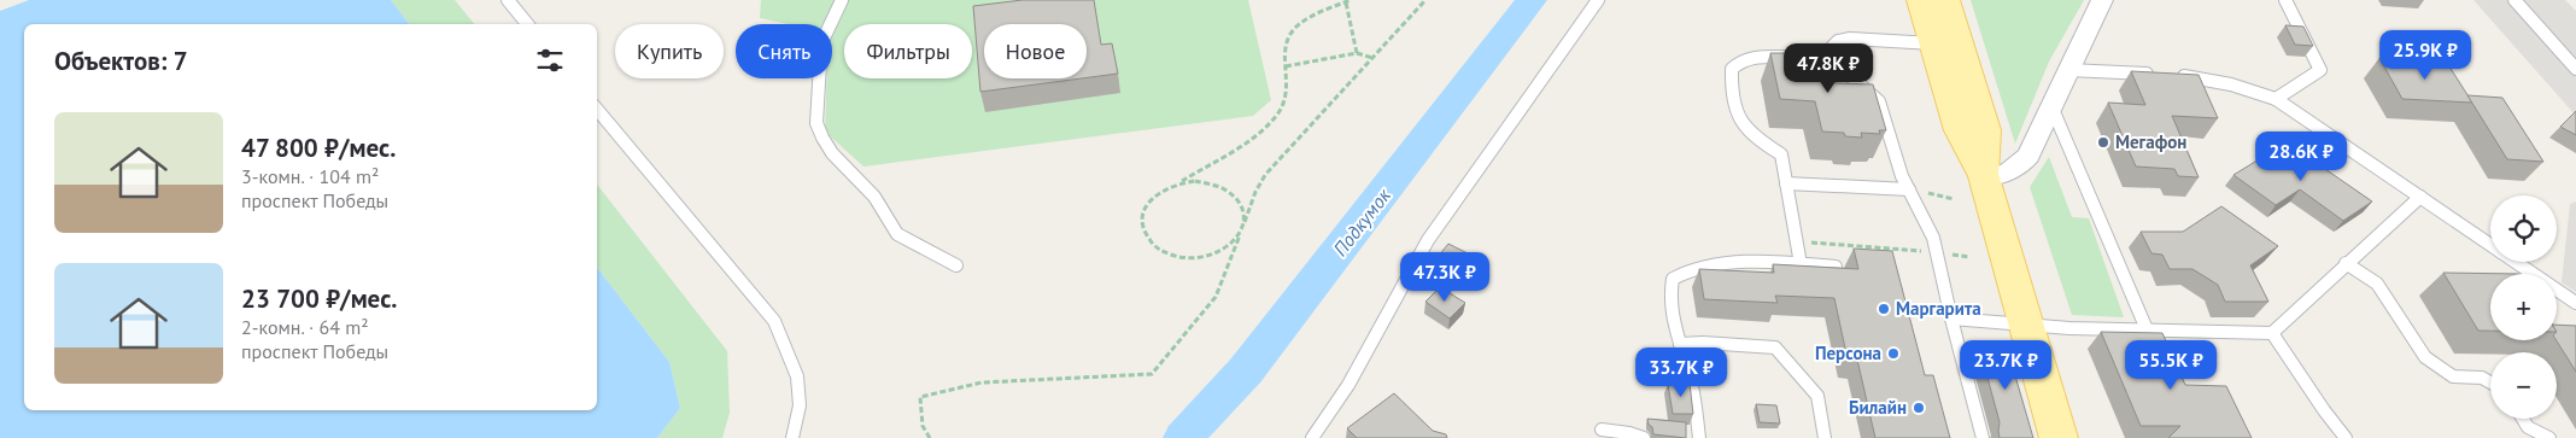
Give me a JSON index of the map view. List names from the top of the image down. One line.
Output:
{"water":["Подкумок"],"places":["Мегафон","Маргарита","Персона","Билайн"],"page":{"chip":["Купить","Снять","Фильтры","Новое"],"heading":"Объектов: 7","price":["25.9K ₽","47.8K ₽","28.6K ₽","47.3K ₽","23.7K ₽","55.5K ₽","33.7K ₽"],"list":[{"name":"47 800 ₽/мес.","note":"3-комн. · 104 m² · проспект Победы"},{"name":"23 700 ₽/мес.","note":"2-комн. · 64 m² · проспект Победы"}],"map_buttons":["+","−"]}}
